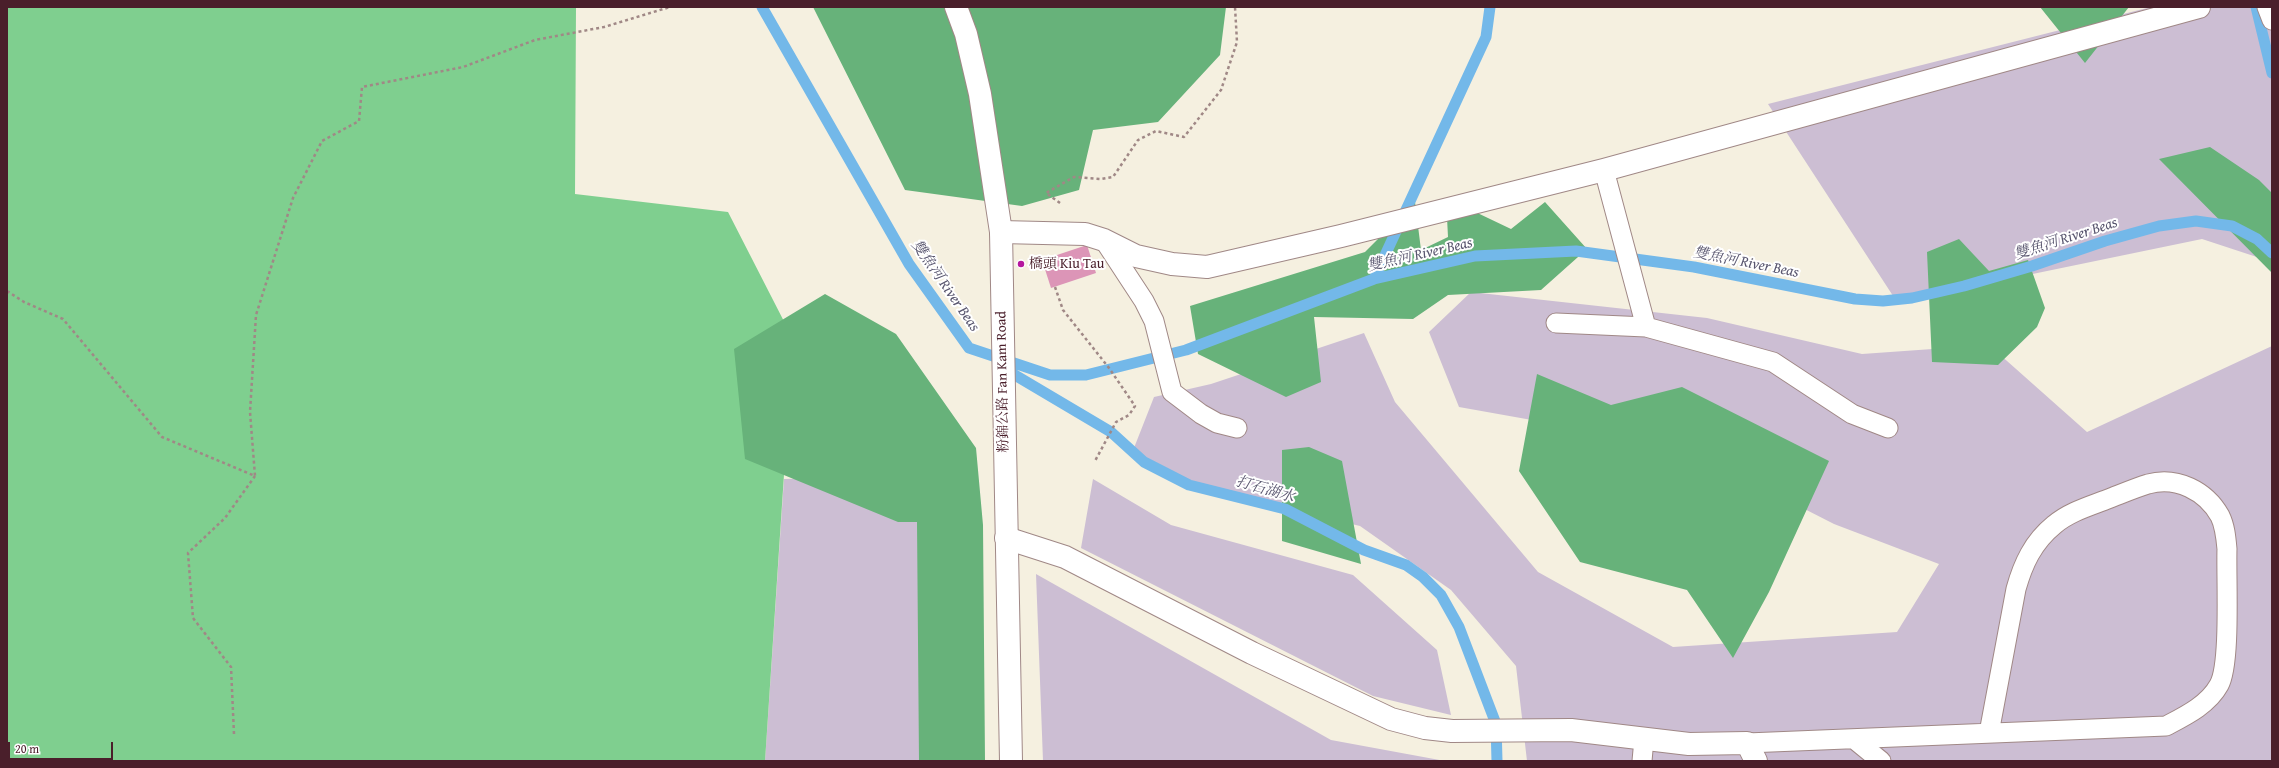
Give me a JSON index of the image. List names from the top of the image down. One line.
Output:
{"streets":{"street":["粉錦公路 Fan Kam Road"]},"water":["雙魚河 River Beas","打石湖水"],"places":["橋頭 Kiu Tau"],"scale_bar":"20 m"}
